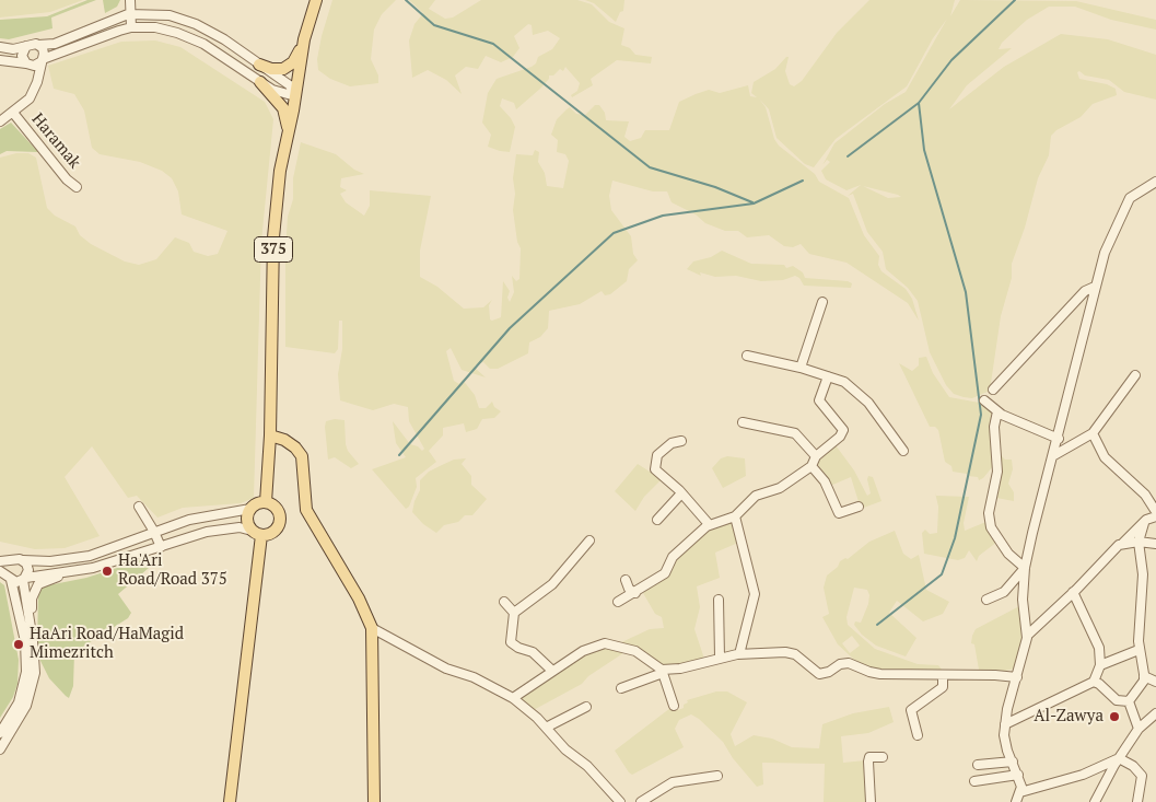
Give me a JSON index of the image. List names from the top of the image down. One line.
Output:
{"streets":{"main road":["375"],"street":["Haramak"]},"places":["Ha'Ari Road/Road 375","HaAri Road/HaMagid Mimezritch","Al-Zawya"]}
